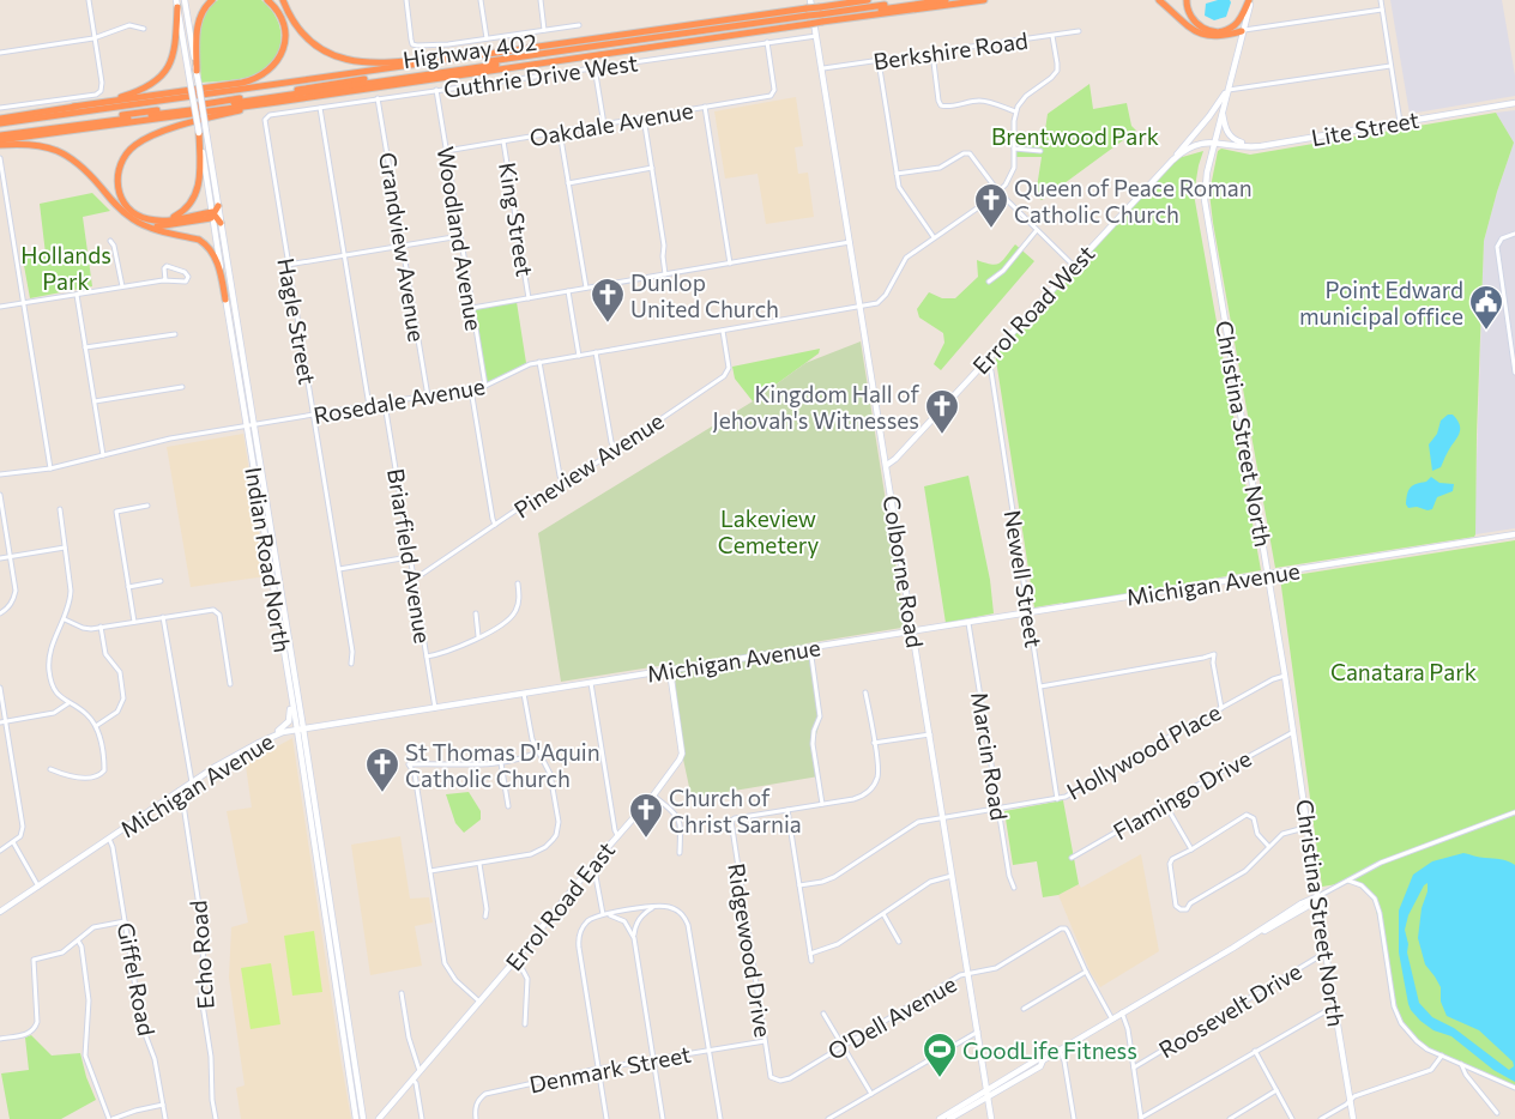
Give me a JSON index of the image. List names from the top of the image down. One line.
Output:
{"streets":{"highway":["Highway 402"],"main road":["Lite Street","Errol Road West","Christina Street North","Indian Road North","Colborne Road","Michigan Avenue","Errol Road East"],"street":["Berkshire Road","Guthrie Drive West","Oakdale Avenue","King Street","Woodland Avenue","Grandview Avenue","Hagle Street","Rosedale Avenue","Pineview Avenue","Briarfield Avenue","Newell Street","Hollywood Place","Marcin Road","Flamingo Drive","Ridgewood Drive","Echo Road","Giffel Road","Roosevelt Drive","O'Dell Avenue","Denmark Street"]},"crossings":[["Highway 402","Colborne Road"],["Berkshire Road","Colborne Road"],["Guthrie Drive West","Oakdale Avenue"],["Guthrie Drive West","Woodland Avenue"],["Guthrie Drive West","Grandview Avenue"],["Guthrie Drive West","Hagle Street"],["Guthrie Drive West","Colborne Road"],["Oakdale Avenue","King Street"],["Oakdale Avenue","Woodland Avenue"],["Lite Street","Errol Road West"],["Lite Street","Christina Street North"],["Woodland Avenue","Rosedale Avenue"],["Grandview Avenue","Rosedale Avenue"],["Errol Road West","Christina Street North"],["Errol Road West","Colborne Road"],["Errol Road West","Newell Street"],["Hagle Street","Rosedale Avenue"],["Rosedale Avenue","Pineview Avenue"],["Rosedale Avenue","Briarfield Avenue"],["Rosedale Avenue","Indian Road North"],["Rosedale Avenue","Colborne Road"],["Christina Street North","Michigan Avenue"],["Christina Street North","Hollywood Place"],["Christina Street North","Flamingo Drive"],["Christina Street North","Roosevelt Drive"],["Pineview Avenue","Briarfield Avenue"],["Briarfield Avenue","Michigan Avenue"],["Indian Road North","Michigan Avenue"],["Colborne Road","Michigan Avenue"],["Colborne Road","Hollywood Place"],["Colborne Road","O'Dell Avenue"],["Newell Street","Michigan Avenue"],["Newell Street","Hollywood Place"],["Michigan Avenue","Marcin Road"],["Michigan Avenue","Errol Road East"],["Michigan Avenue","Echo Road"],["Michigan Avenue","Giffel Road"],["Hollywood Place","Marcin Road"],["Ridgewood Drive","O'Dell Avenue"],["Ridgewood Drive","Denmark Street"]],"parks":["Brentwood Park","Hollands Park","Lakeview Cemetery","Canatara Park"],"places":{"church":["Queen of Peace Roman Catholic Church","Dunlop United Church","Kingdom Hall of Jehovah's Witnesses","St Thomas D'Aquin Catholic Church","Church of Christ Sarnia"],"public building":["Point Edward municipal office"],"sports":["GoodLife Fitness"]}}
